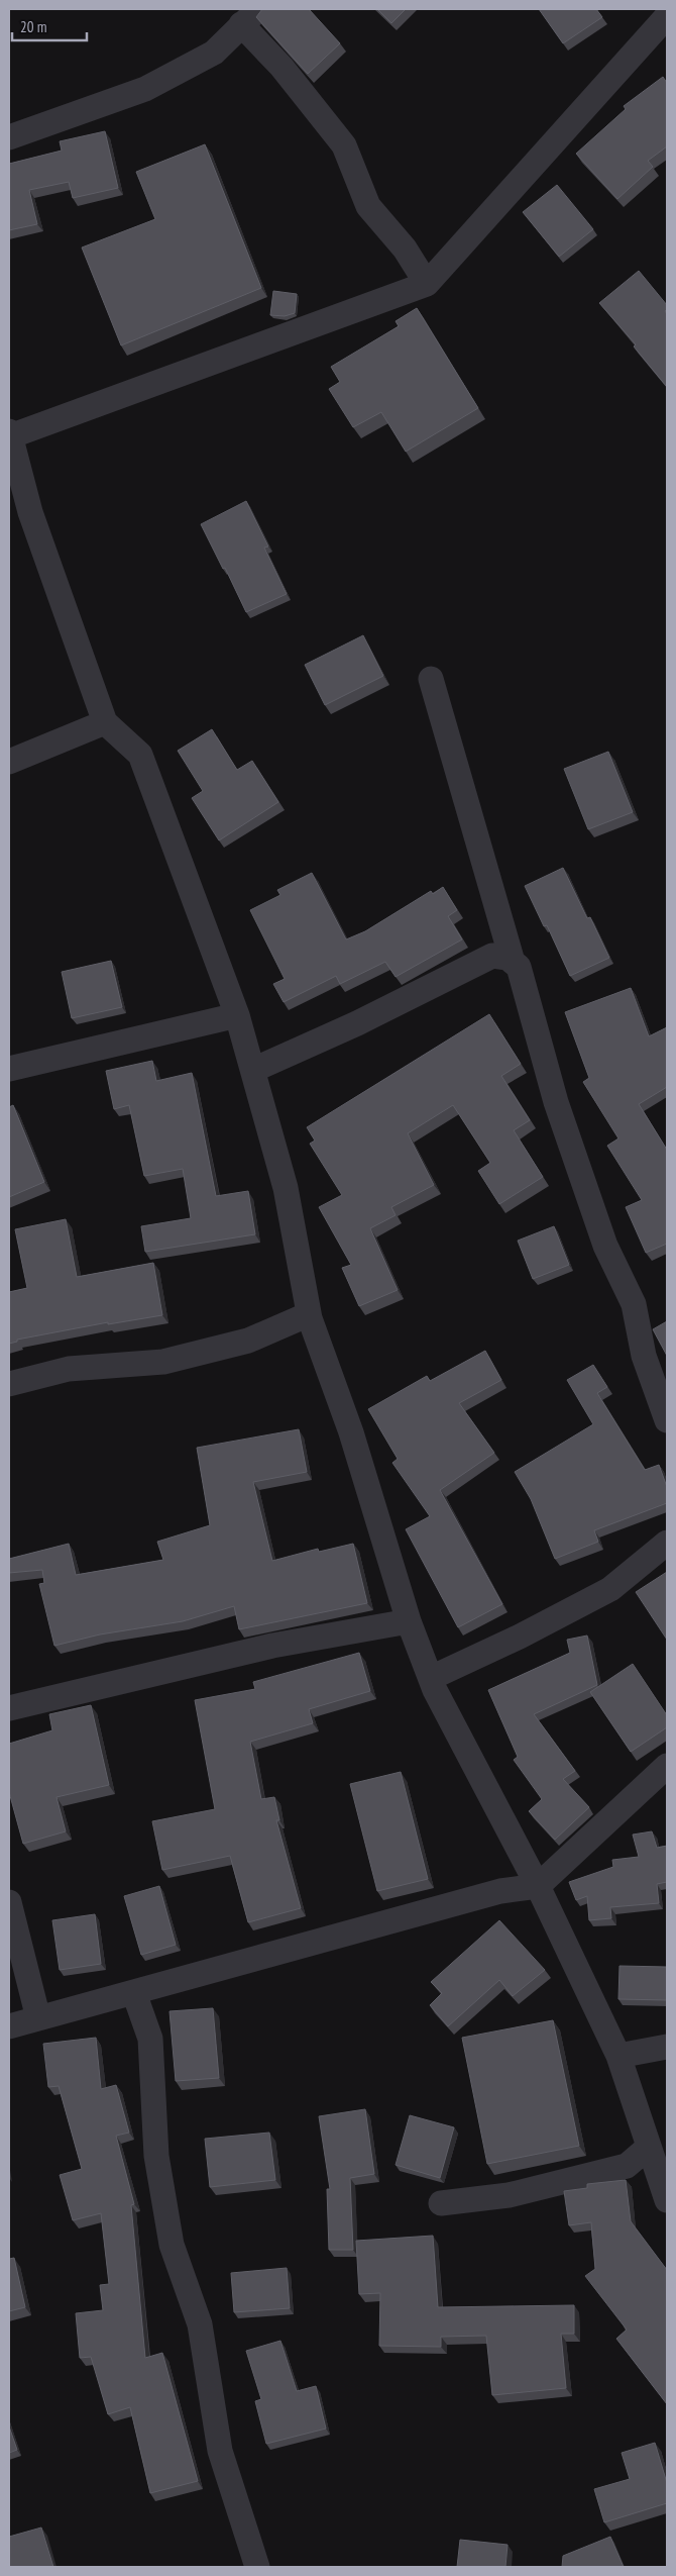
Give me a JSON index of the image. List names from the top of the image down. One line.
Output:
{"scale_bar":"20 m"}
